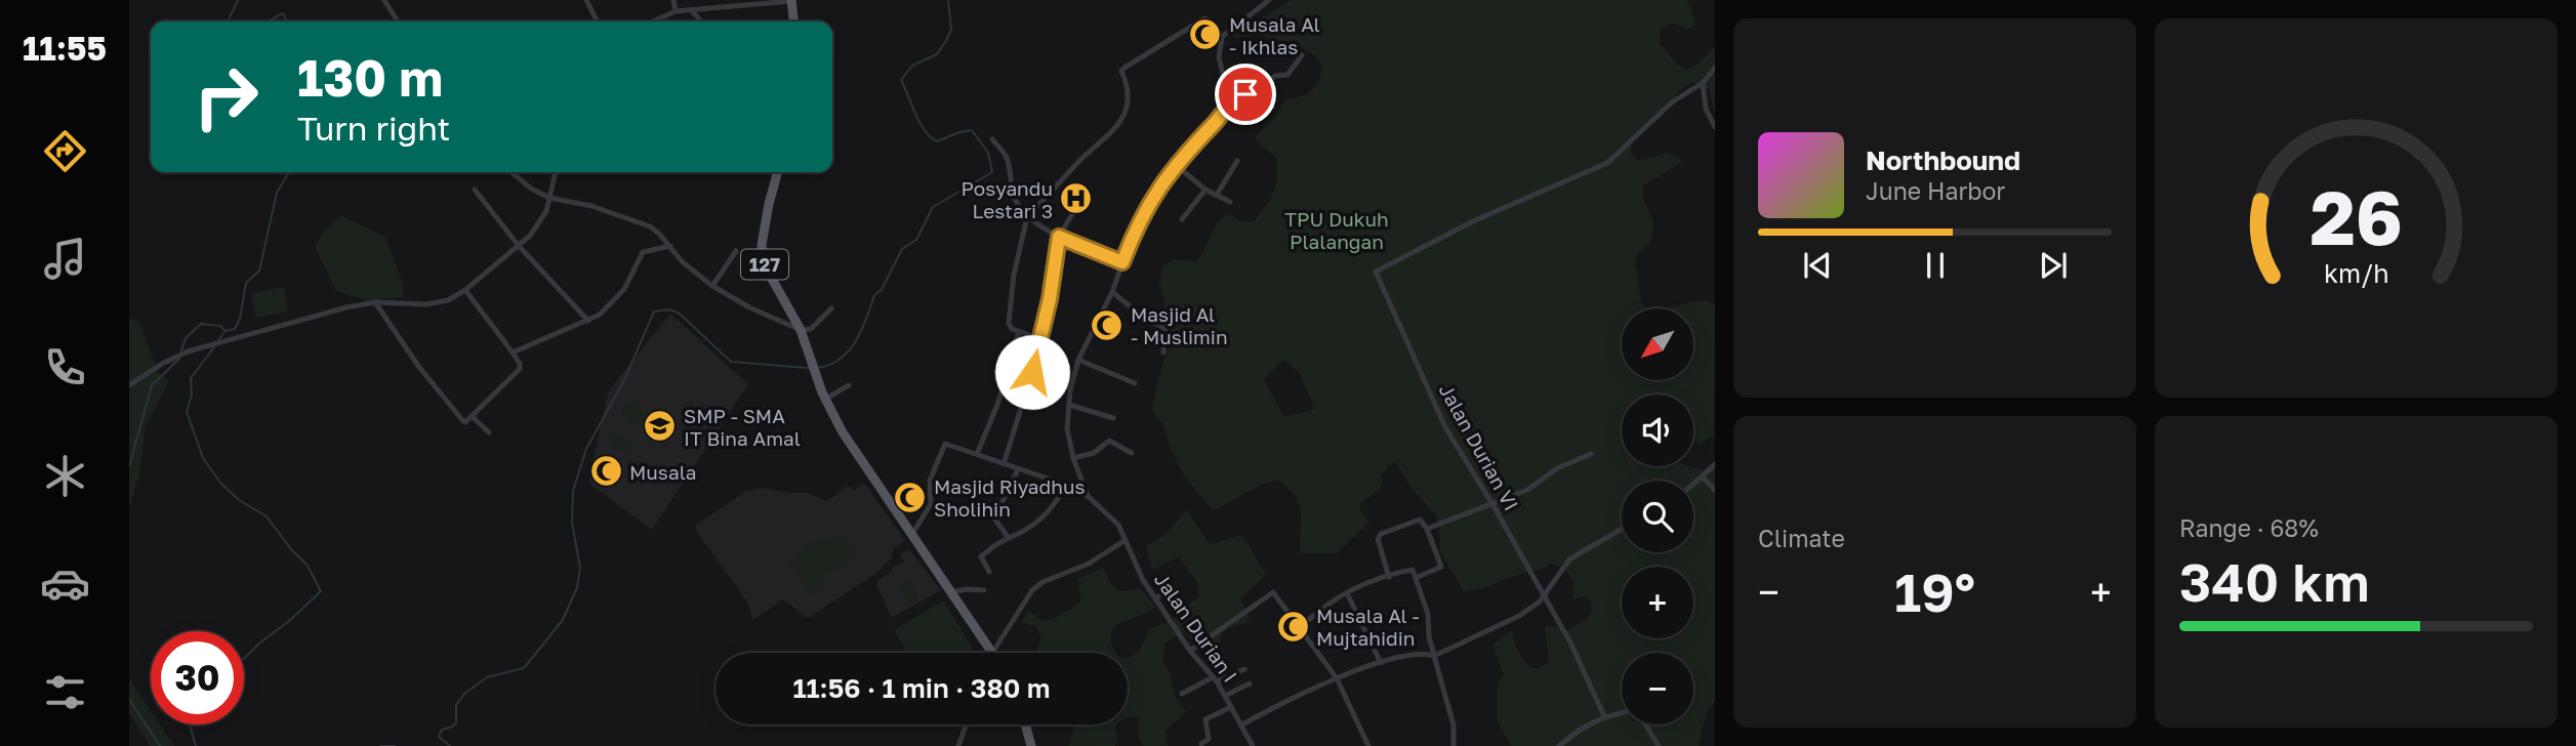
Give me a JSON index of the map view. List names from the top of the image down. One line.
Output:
{"streets":{"main road":["127"],"street":["Jalan Durian VI","Jalan Durian I"]},"parks":["TPU Dukuh Plalangan"],"places":{"mosque":["Musala Al - Ikhlas","Masjid Al - Muslimin","Musala","Masjid Riyadhus Sholihin","Musala Al - Mujtahidin"],"hospital":["Posyandu Lestari 3"],"school or university":["SMP - SMA IT Bina Amal"]},"north":"bottom left","page":{"tabs":"11:55","turn":["130 m","Turn right"],"song":["Northbound","June Harbor"],"map_buttons":["+","−"],"tile":["Climate",["Range · 68%","340 km"]],"heat":["−","19°","+"],"limit":"30","trip":"11:56 · 1 min · 380 m","gauge":["26","km/h"]}}
